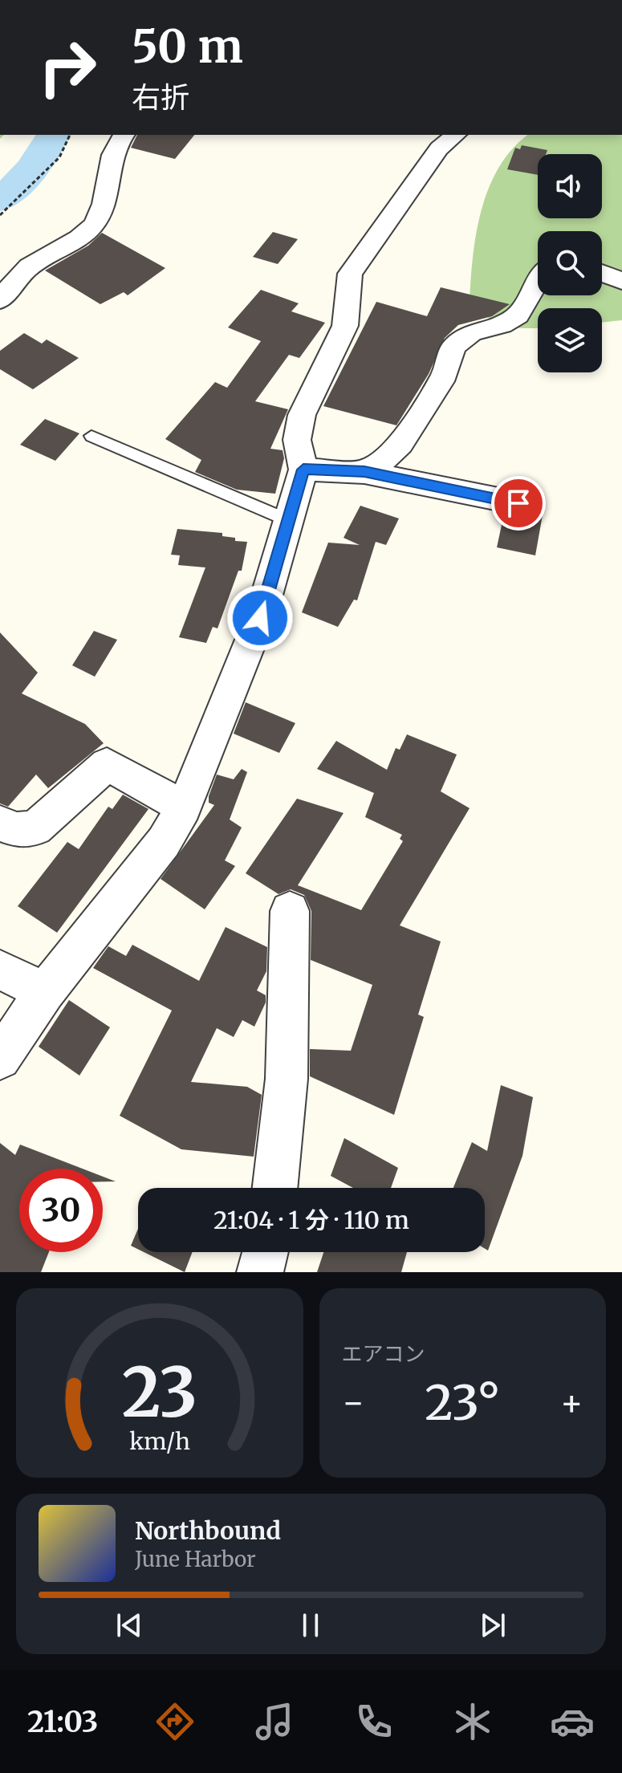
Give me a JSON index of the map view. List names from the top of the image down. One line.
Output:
{"page":{"turn":["50 m","右折"],"limit":"30","trip":"21:04 · 1 分 · 110 m","tile":"エアコン","heat":["−","23°","+"],"song":["Northbound","June Harbor"],"tabs":"21:03","gauge":["23","km/h"]}}
